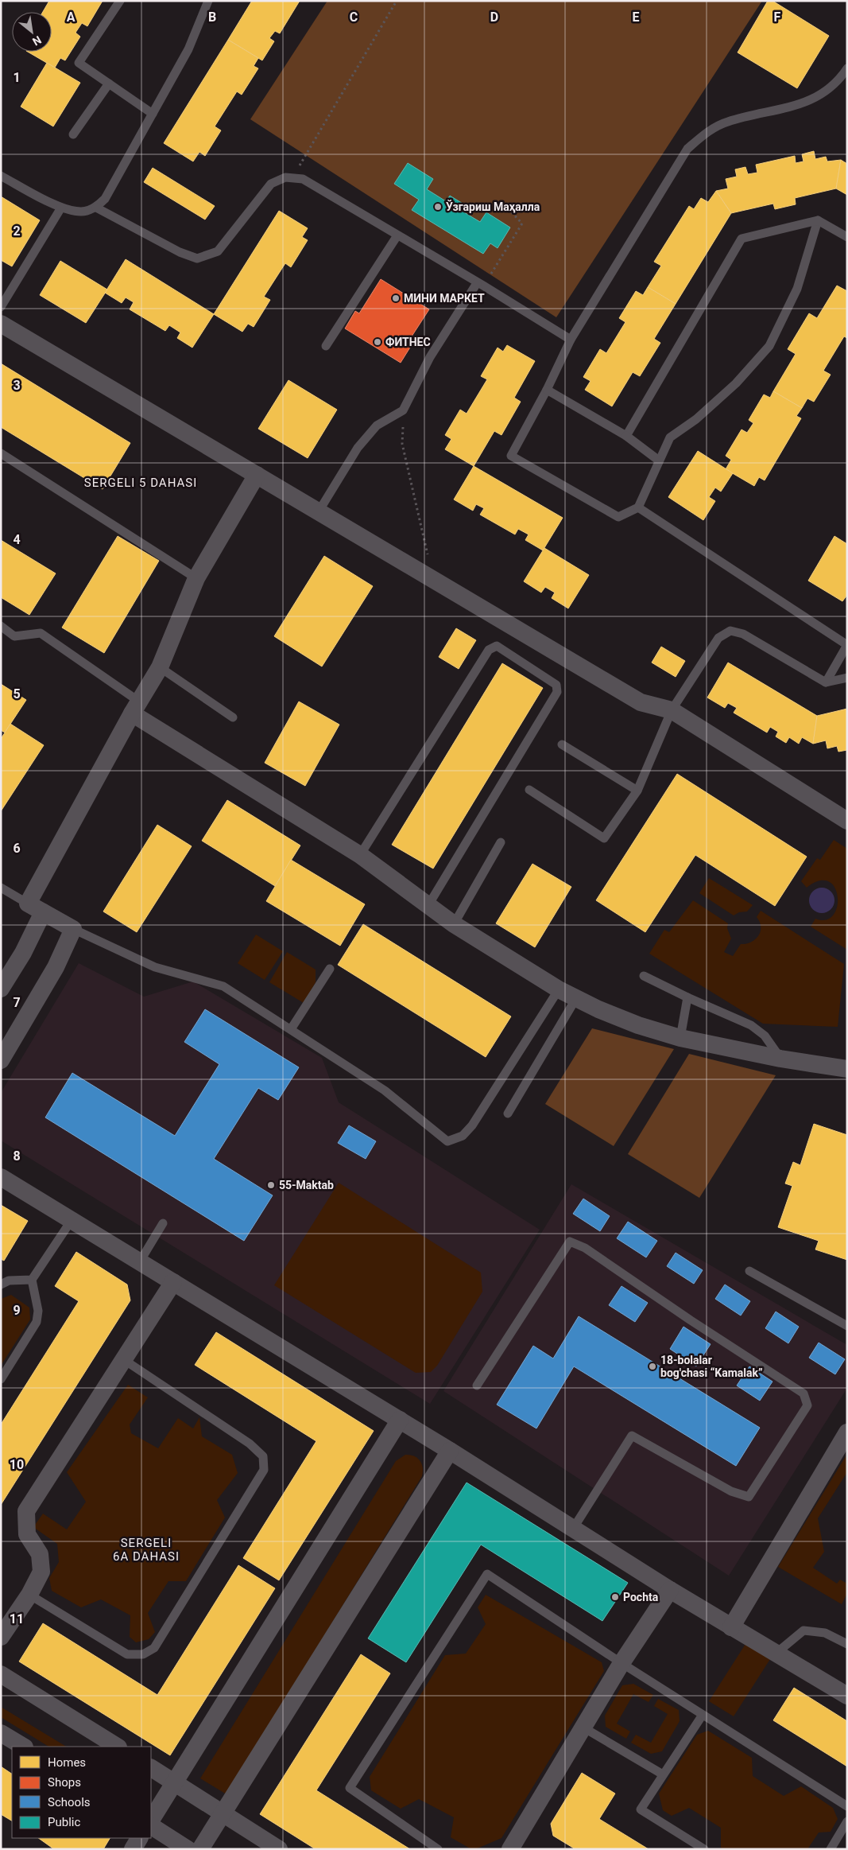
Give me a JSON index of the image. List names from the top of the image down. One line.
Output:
{"districts":["SERGELI 5 DAHASI","SERGELI 6A DAHASI"],"places":["Ўзгариш Маҳалла","МИНИ МАРКЕТ","ФИТНЕС","55-Maktab","18-bolalar bog'chasi “Kamalak”","Pochta"],"legend":["Homes","Shops","Schools","Public"],"north":"bottom right","grid":{"columns":["A","B","C","D","E","F"],"rows":["1","2","3","4","5","6","7","8","9","10","11"]}}
